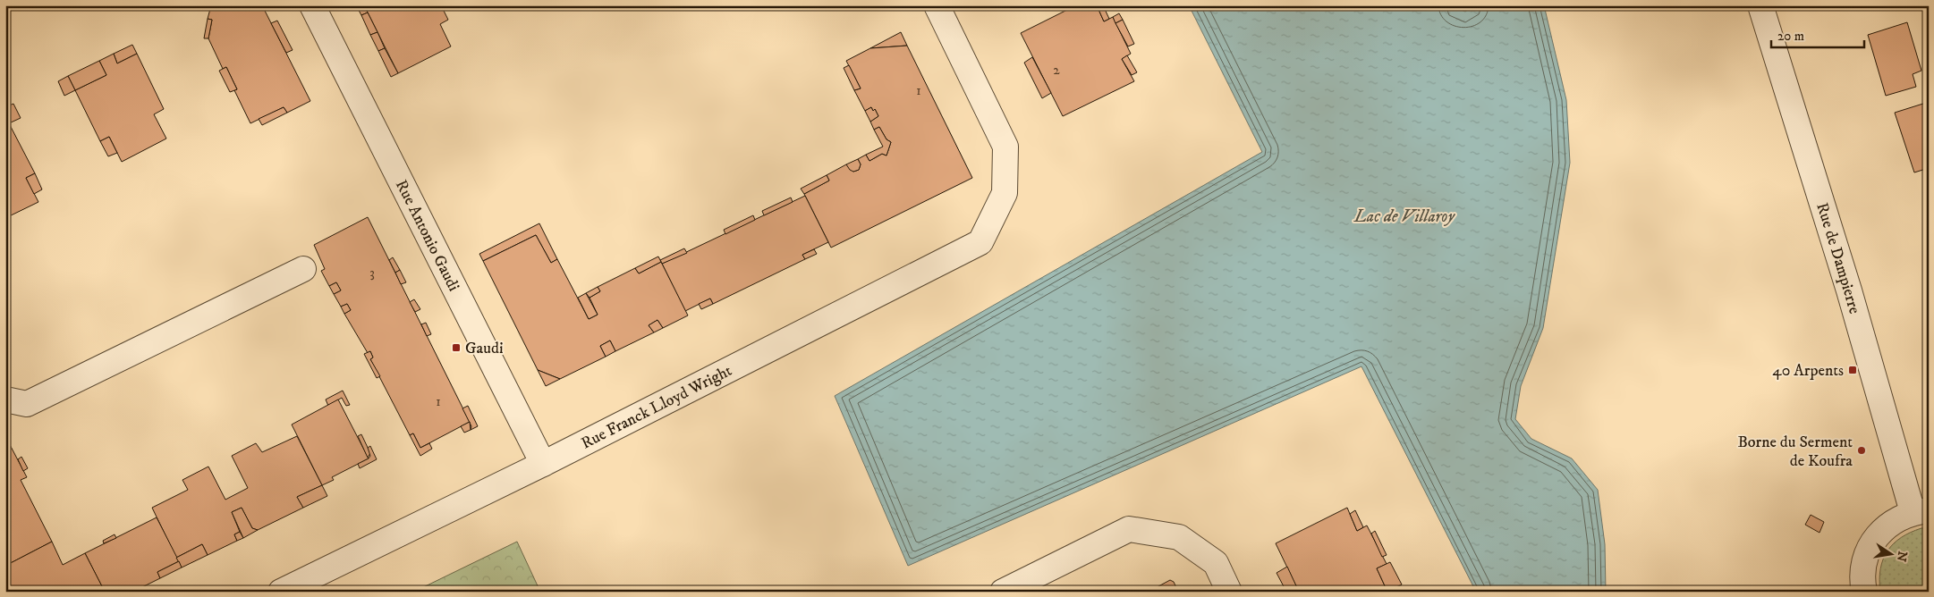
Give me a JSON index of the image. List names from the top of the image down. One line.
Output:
{"streets":{"street":["Rue Antonio Gaudi","Rue de Dampierre","Rue Franck Lloyd Wright"]},"crossings":[["Rue Antonio Gaudi","Rue Franck Lloyd Wright"]],"water":["Lac de Villaroy"],"places":{"transit":["Gaudi","40 Arpents"],"other":["Borne du Serment de Koufra"]},"house_numbers":["2","1","3","1"],"scale_bar":"20 m","north":"right"}
